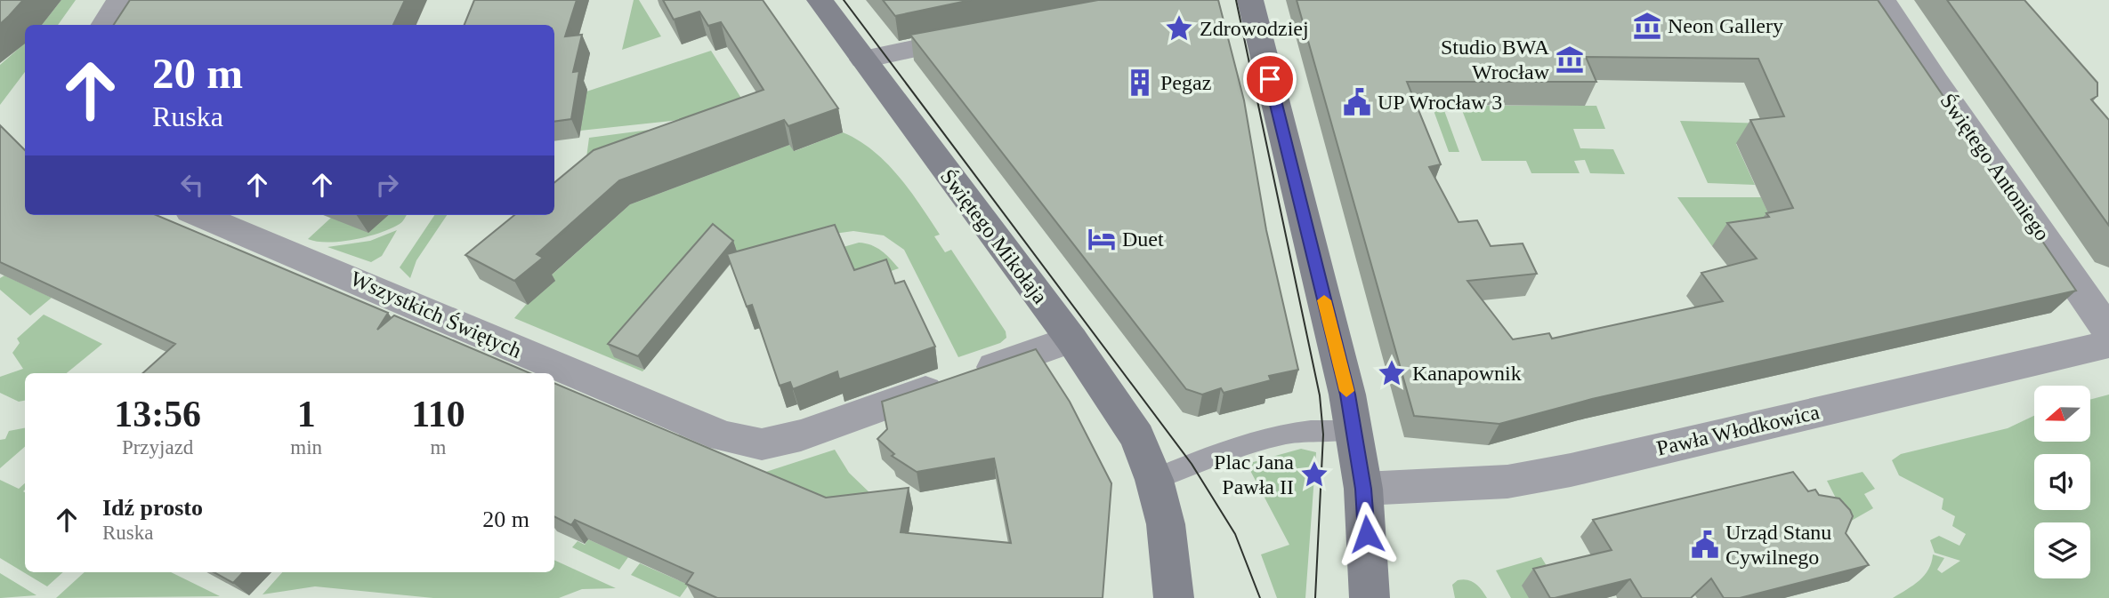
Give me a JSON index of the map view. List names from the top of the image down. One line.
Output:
{"streets":{"main road":["Świętego Mikołaja"],"street":["Świętego Antoniego","Wszystkich Świętych","Pawła Włodkowica"]},"crossings":[["Świętego Mikołaja","Wszystkich Świętych"]],"places":{"museum":["Neon Gallery","Studio BWA Wrocław"],"place":["Zdrowodziej","Kanapownik","Plac Jana Pawła II"],"building":["Pegaz"],"public building":["UP Wrocław 3","Urząd Stanu Cywilnego"],"hotel":["Duet"]},"north":"left","page":{"turn":["20 m","Ruska"],"eta":["13:56","Przyjazd","1","min","110","m"],"list":[{"name":"Idź prosto","note":"Ruska","value":"20 m"}]}}
